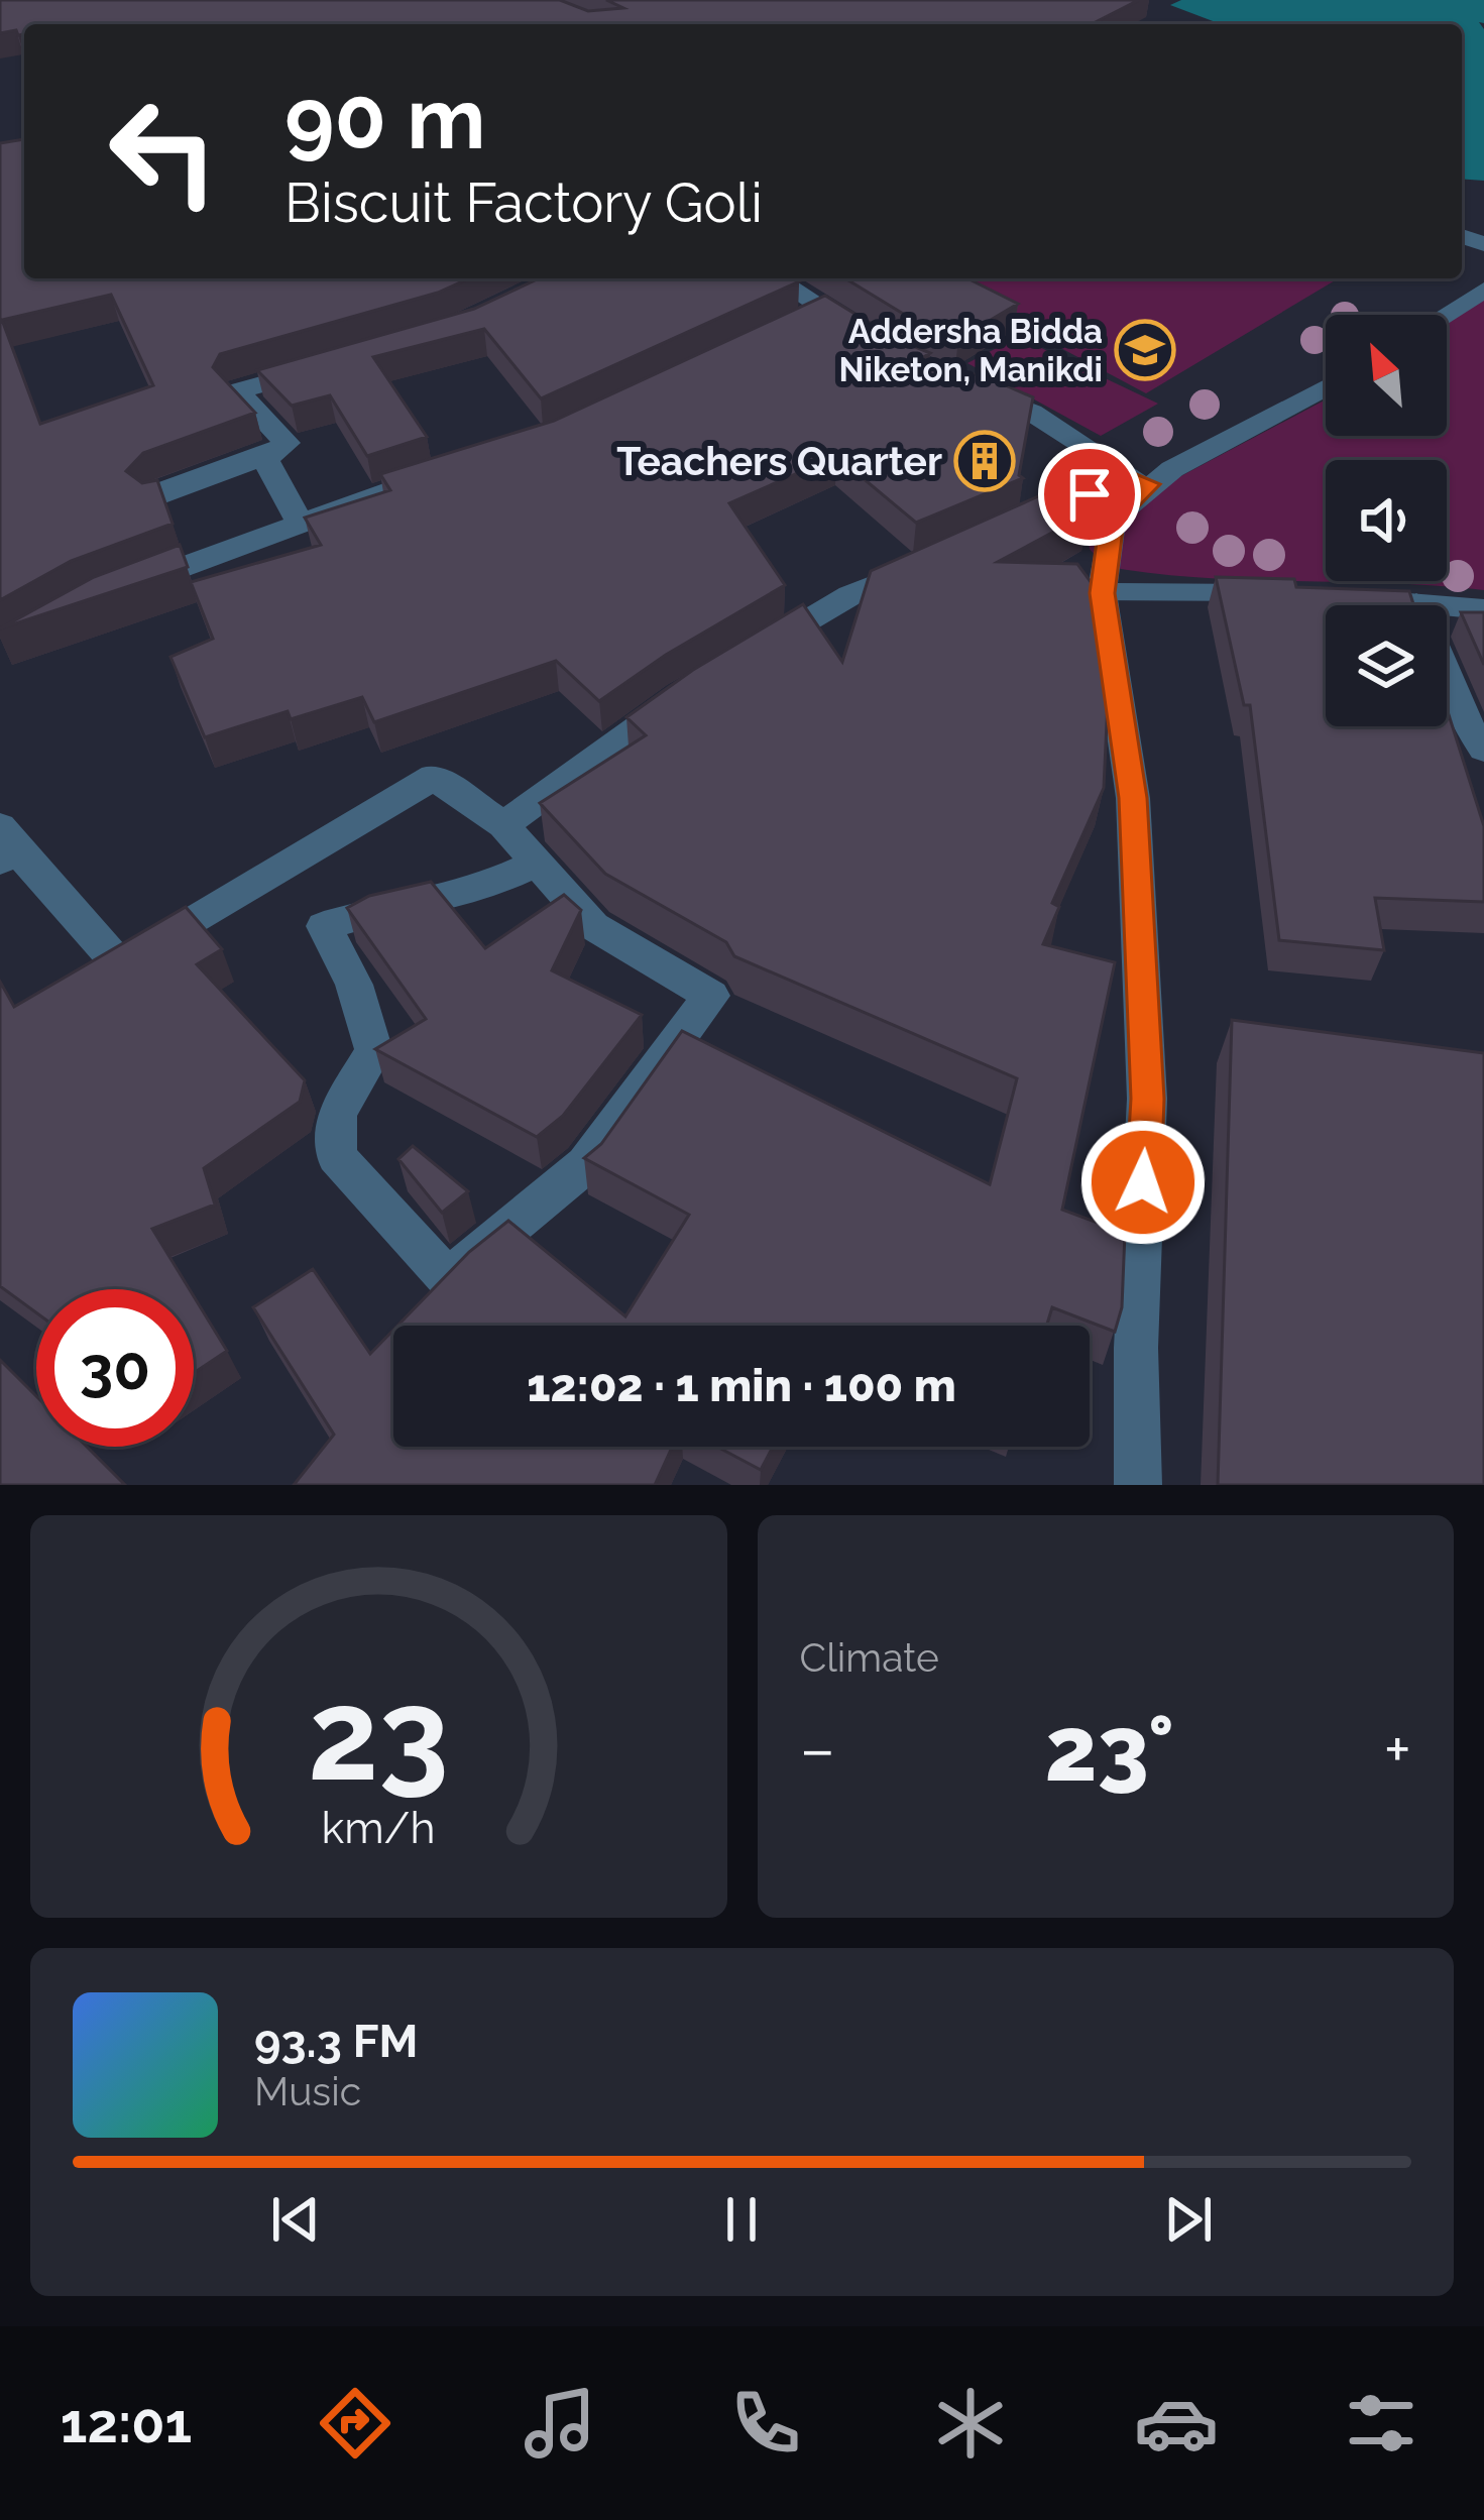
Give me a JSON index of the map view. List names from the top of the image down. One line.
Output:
{"places":{"school or university":["Addersha Bidda Niketon, Manikdi"],"building":["Teachers Quarter"]},"north":"top left","page":{"turn":["90 m","Biscuit Factory Goli"],"limit":"30","trip":"12:02 · 1 min · 100 m","tile":"Climate","heat":["−","23°","+"],"song":["93.3 FM","Music"],"tabs":"12:01","gauge":["23","km/h"]}}
